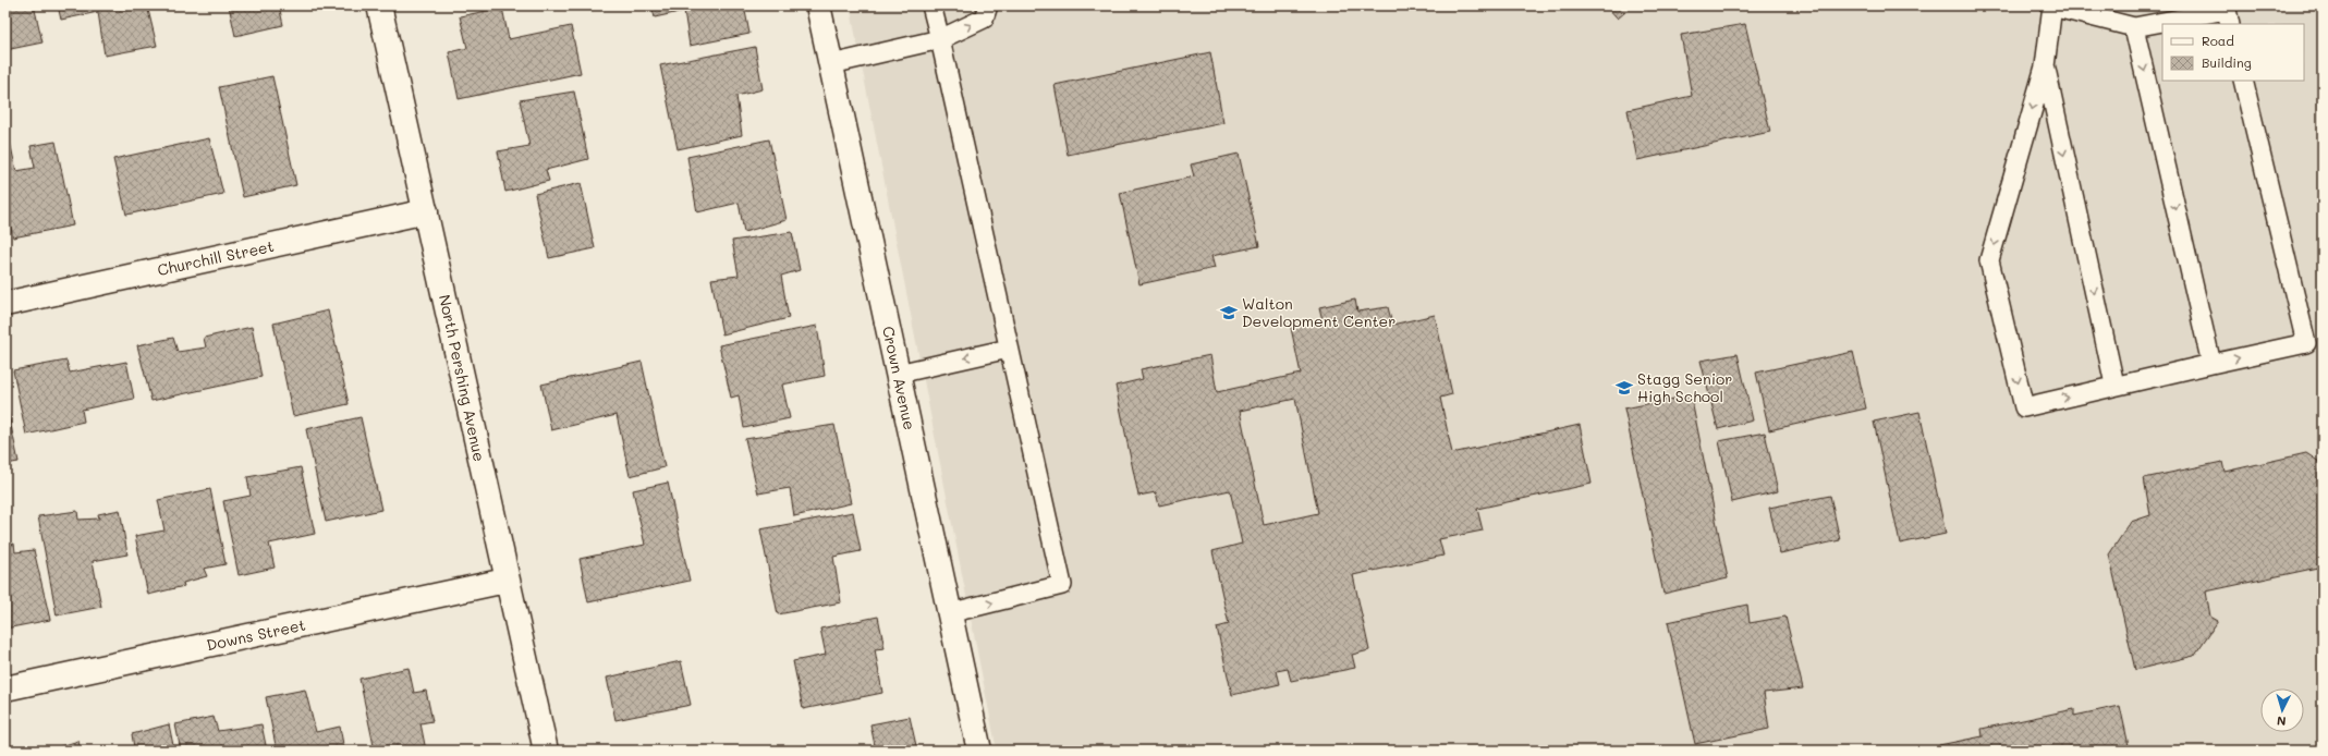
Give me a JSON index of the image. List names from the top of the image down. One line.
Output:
{"streets":{"street":["Churchill Street","North Pershing Avenue","Crown Avenue","Downs Street"]},"crossings":[["Churchill Street","North Pershing Avenue"],["North Pershing Avenue","Downs Street"]],"places":{"school or university":["Walton Development Center","Stagg Senior High School"]},"legend":["Road","Building"],"north":"bottom"}
